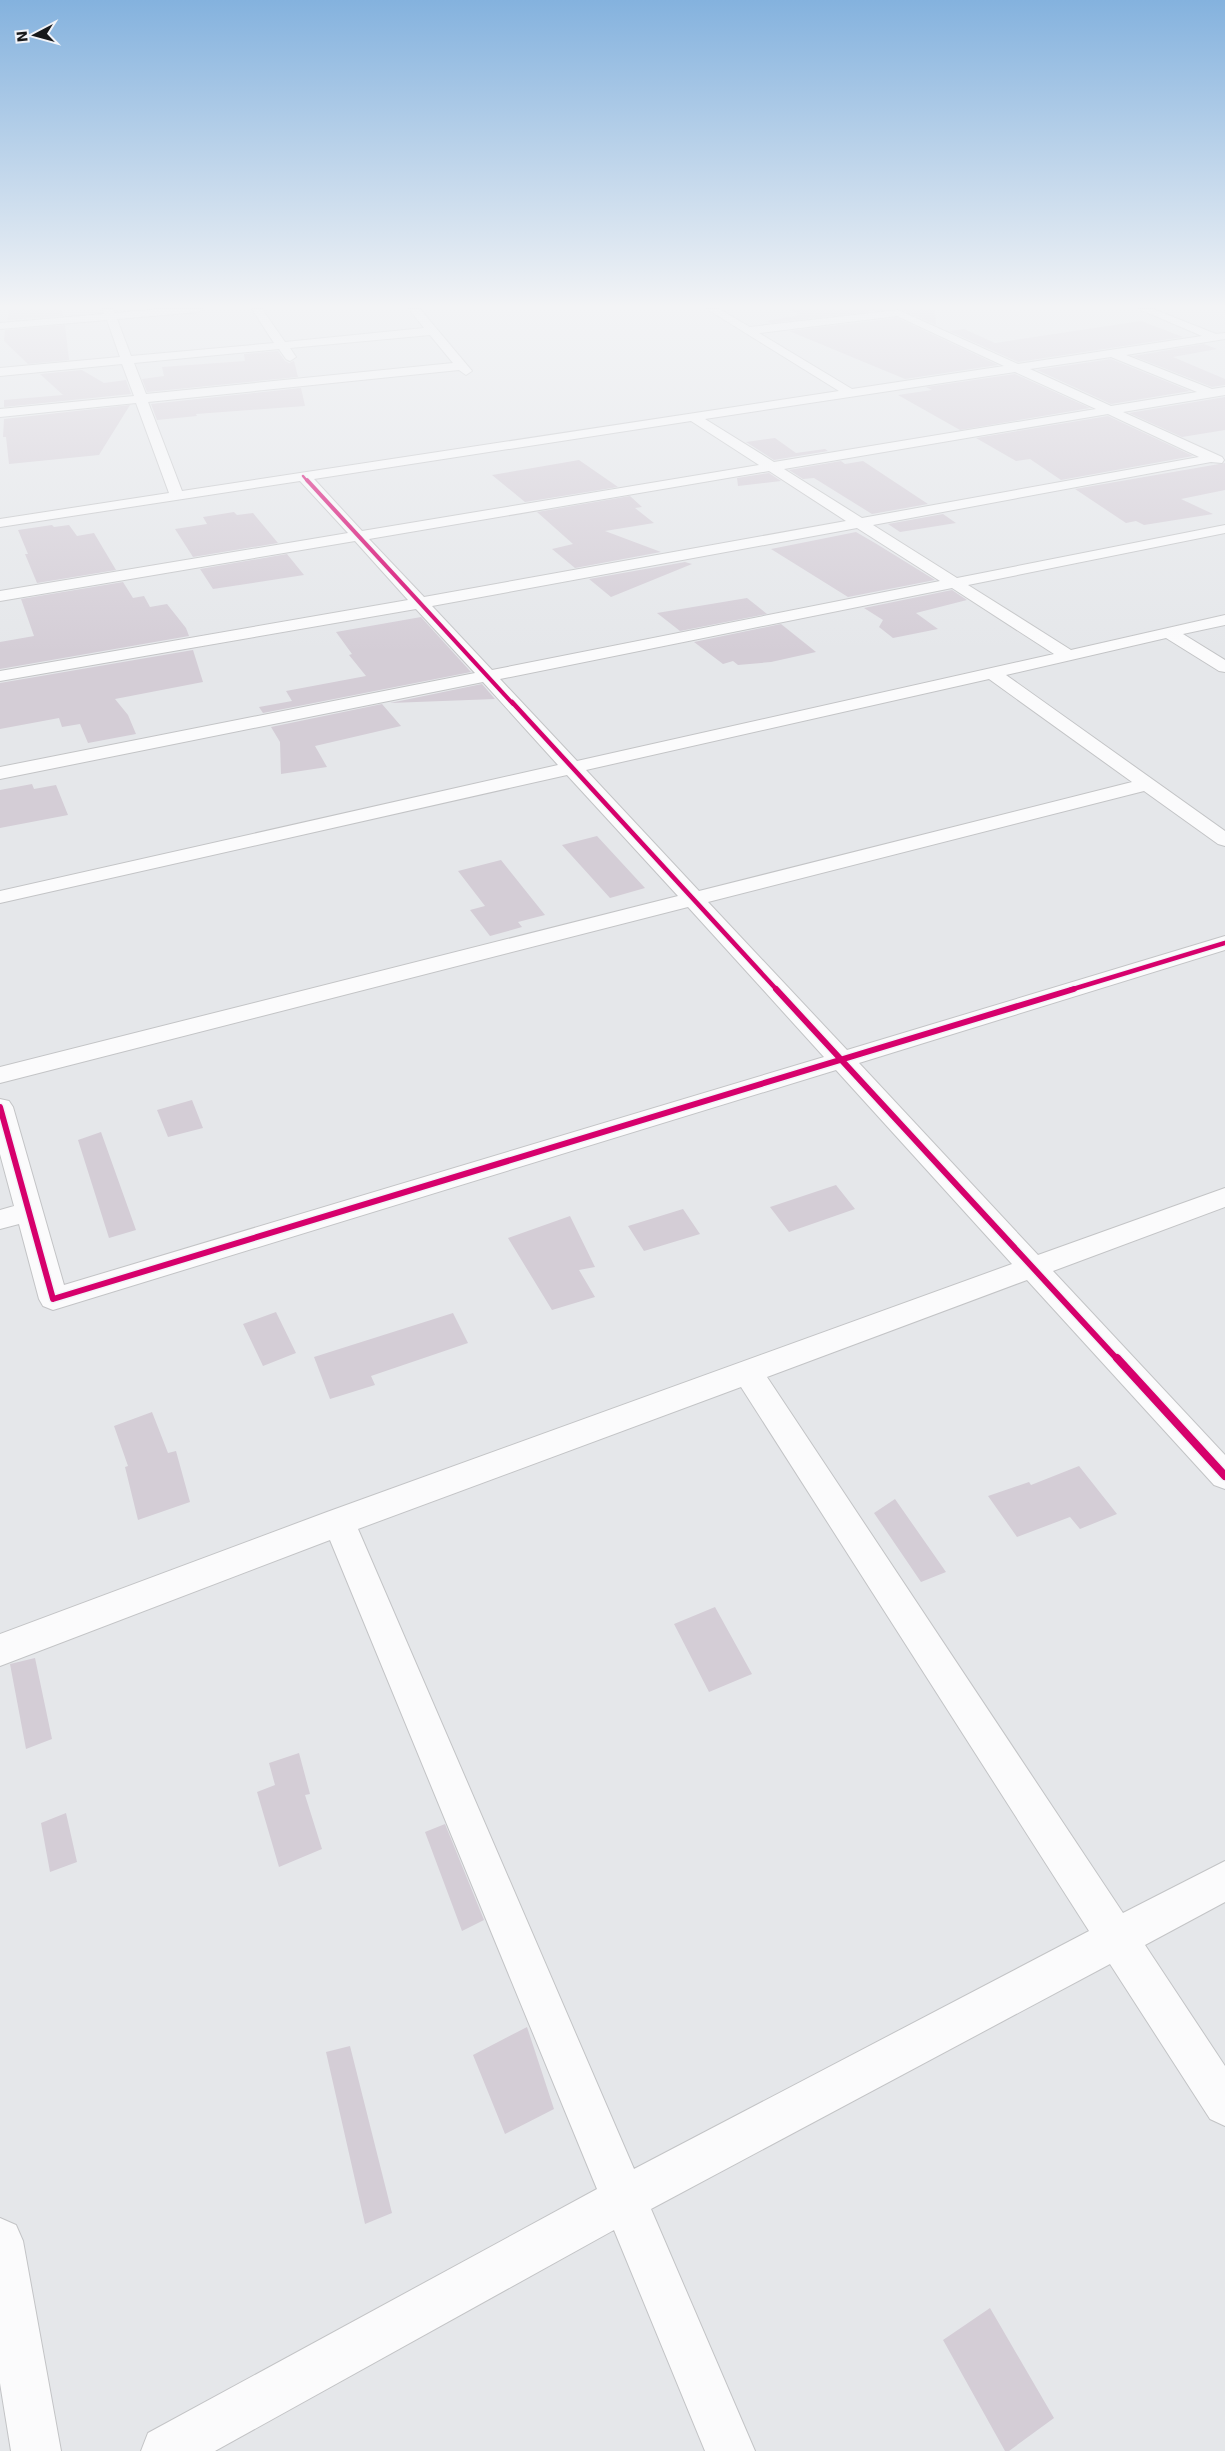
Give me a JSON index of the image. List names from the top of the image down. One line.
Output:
{"north":"left"}
